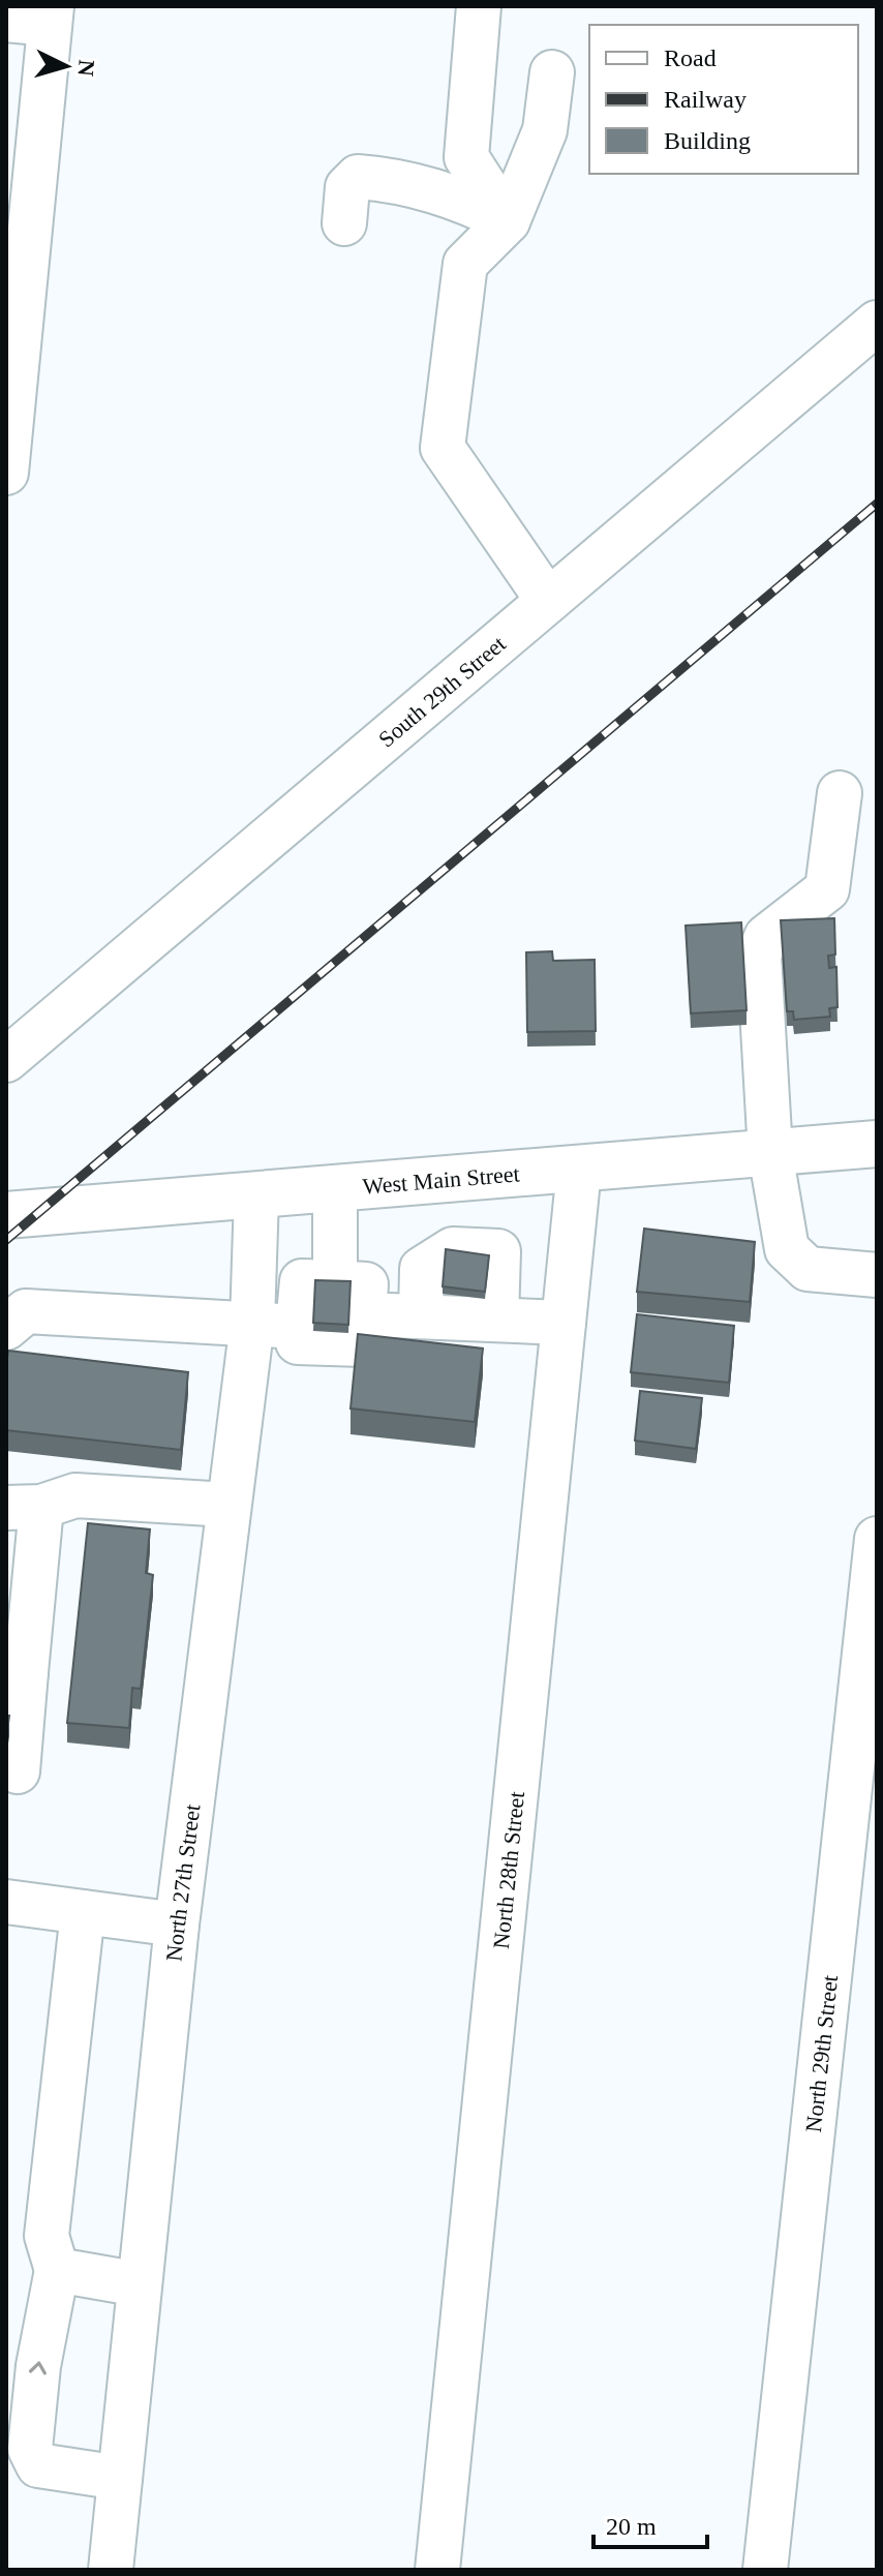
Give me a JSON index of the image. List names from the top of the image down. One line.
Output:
{"streets":{"main road":["West Main Street"],"street":["South 29th Street","North 28th Street","North 27th Street","North 29th Street"]},"crossings":[["West Main Street","North 28th Street"],["West Main Street","North 27th Street"]],"legend":["Road","Railway","Building"],"scale_bar":"20 m","north":"right"}
